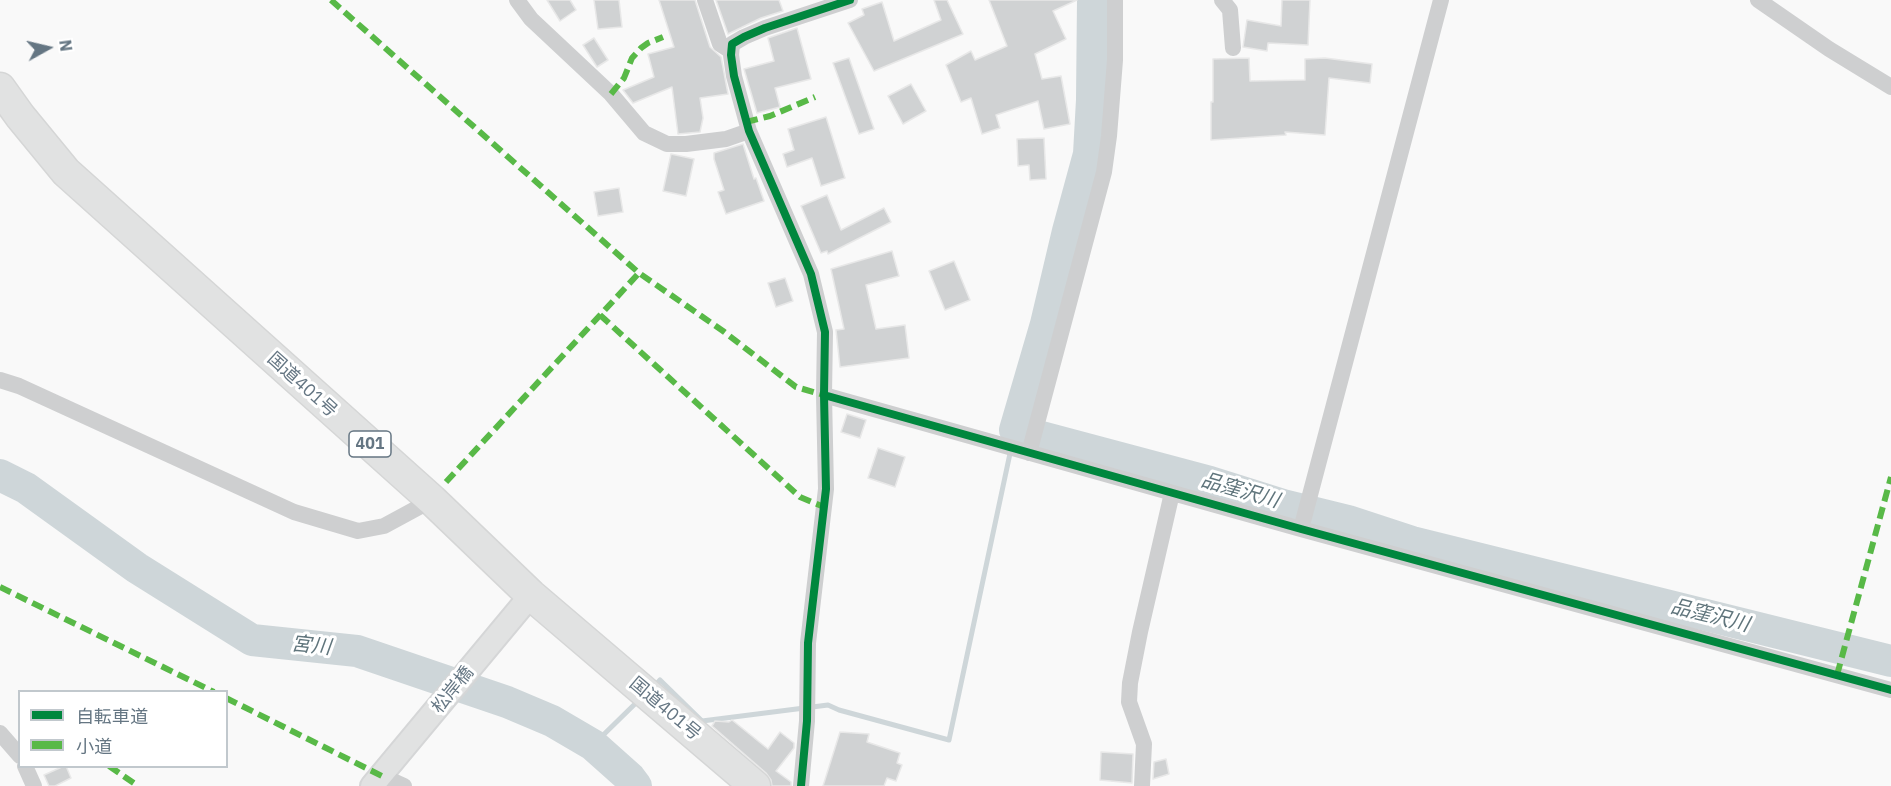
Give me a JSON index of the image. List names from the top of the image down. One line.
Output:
{"streets":{"highway":["国道401号","401"],"main road":["松岸橋"]},"crossings":[["国道401号","松岸橋"]],"water":["品窪沢川","宮川"],"legend":["自転車道","小道"],"north":"right"}
